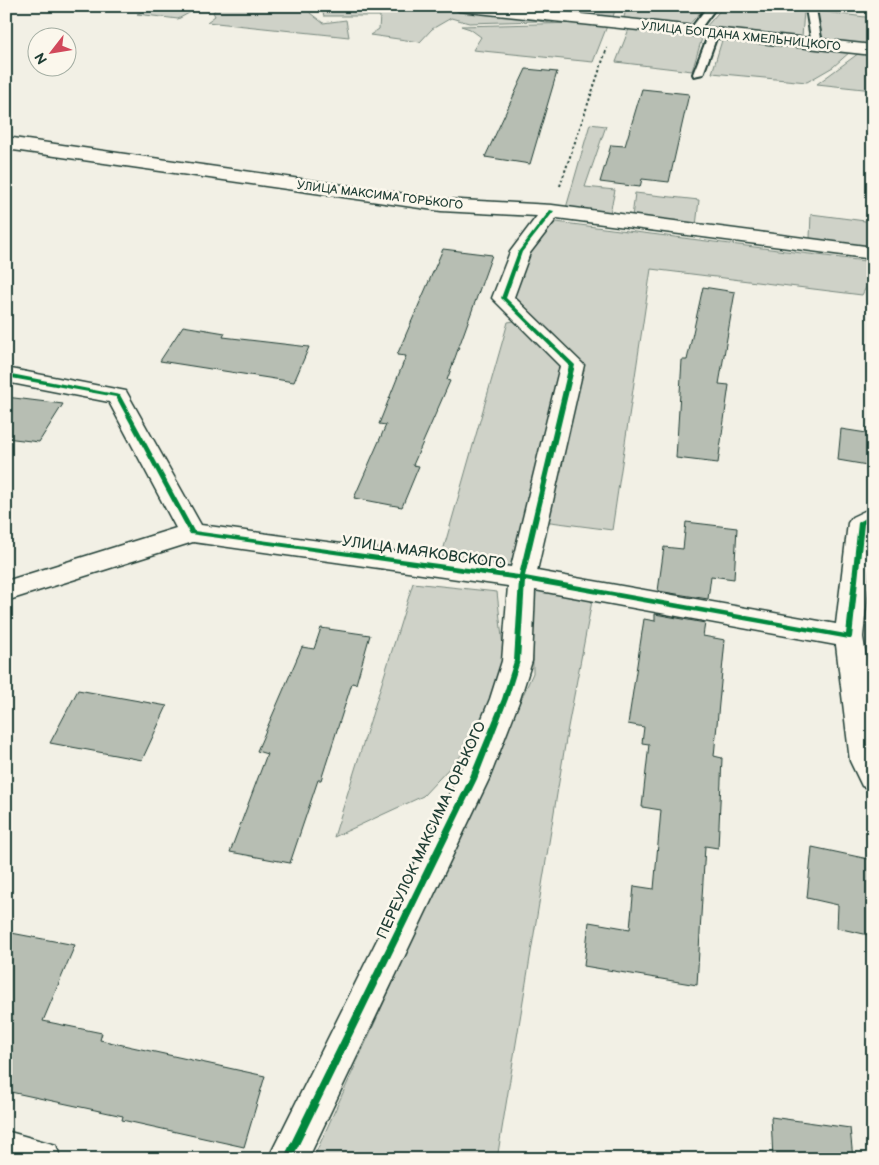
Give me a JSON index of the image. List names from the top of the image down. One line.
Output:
{"streets":{"street":["УЛИЦА БОГДАНА ХМЕЛЬНИЦКОГО","УЛИЦА МАКСИМА ГОРЬКОГО","УЛИЦА МАЯКОВСКОГО","ПЕРЕУЛОК МАКСИМА ГОРЬКОГО"]},"crossings":[["УЛИЦА МАКСИМА ГОРЬКОГО","ПЕРЕУЛОК МАКСИМА ГОРЬКОГО"],["УЛИЦА МАЯКОВСКОГО","ПЕРЕУЛОК МАКСИМА ГОРЬКОГО"]],"north":"bottom left"}
